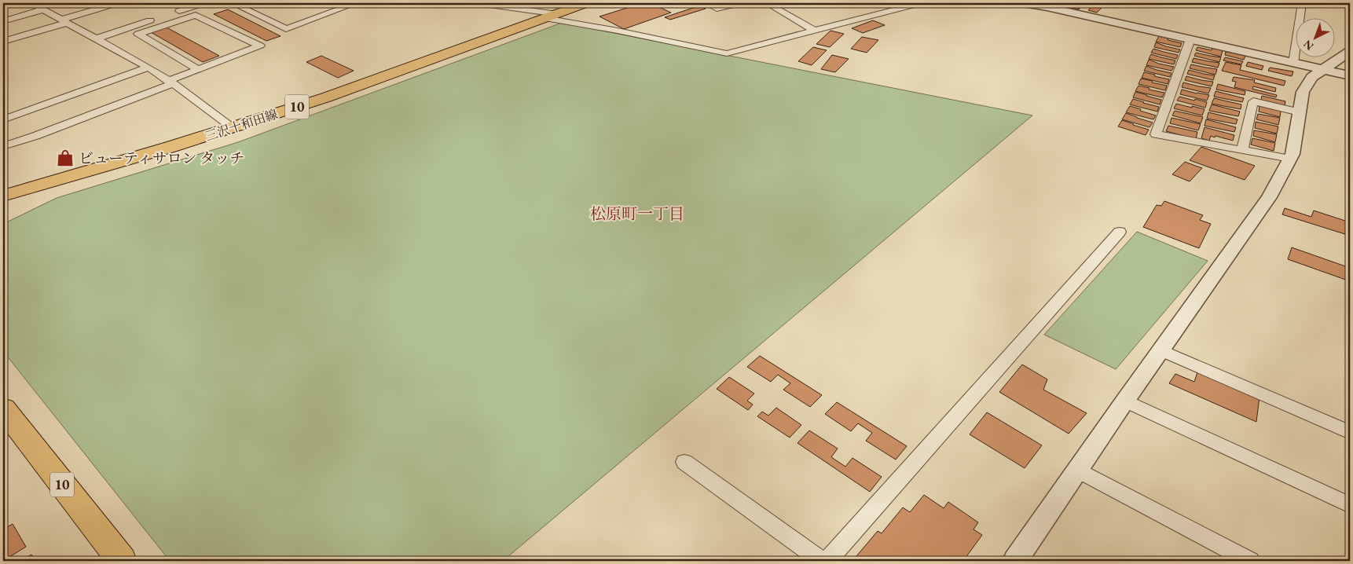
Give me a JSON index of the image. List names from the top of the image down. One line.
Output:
{"streets":{"main road":["10","三沢十和田線"]},"districts":["松原町一丁目"],"places":{"shop":["ビューティサロン タッチ"]},"north":"bottom left"}
